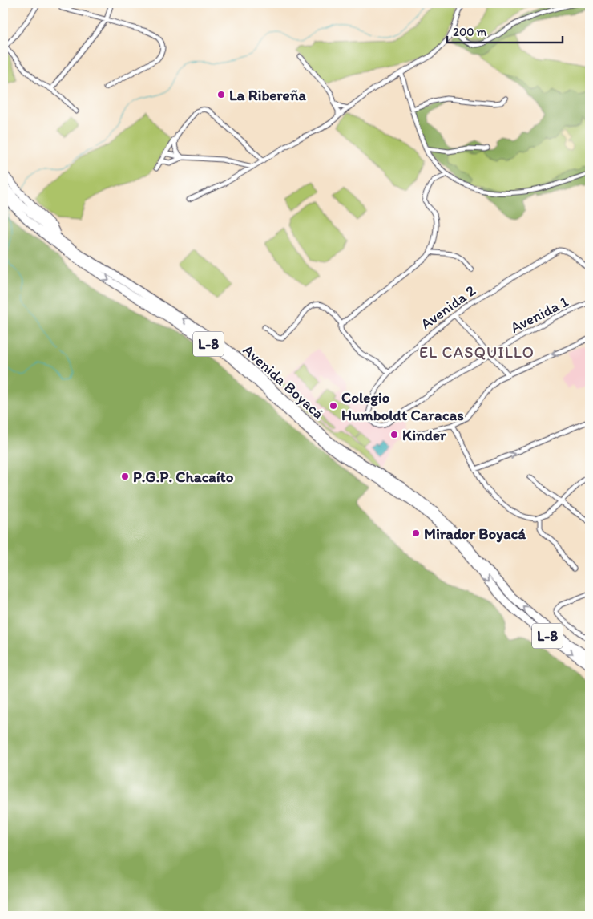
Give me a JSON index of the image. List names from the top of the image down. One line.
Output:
{"streets":{"highway":["L-8","Avenida Boyacá"],"street":["Avenida 2","Avenida 1"]},"crossings":[["Avenida 2","Avenida 1"]],"districts":["EL CASQUILLO"],"places":["La Ribereña","Colegio Humboldt Caracas","Kinder","P.G.P. Chacaíto","Mirador Boyacá"],"scale_bar":"200 m"}
